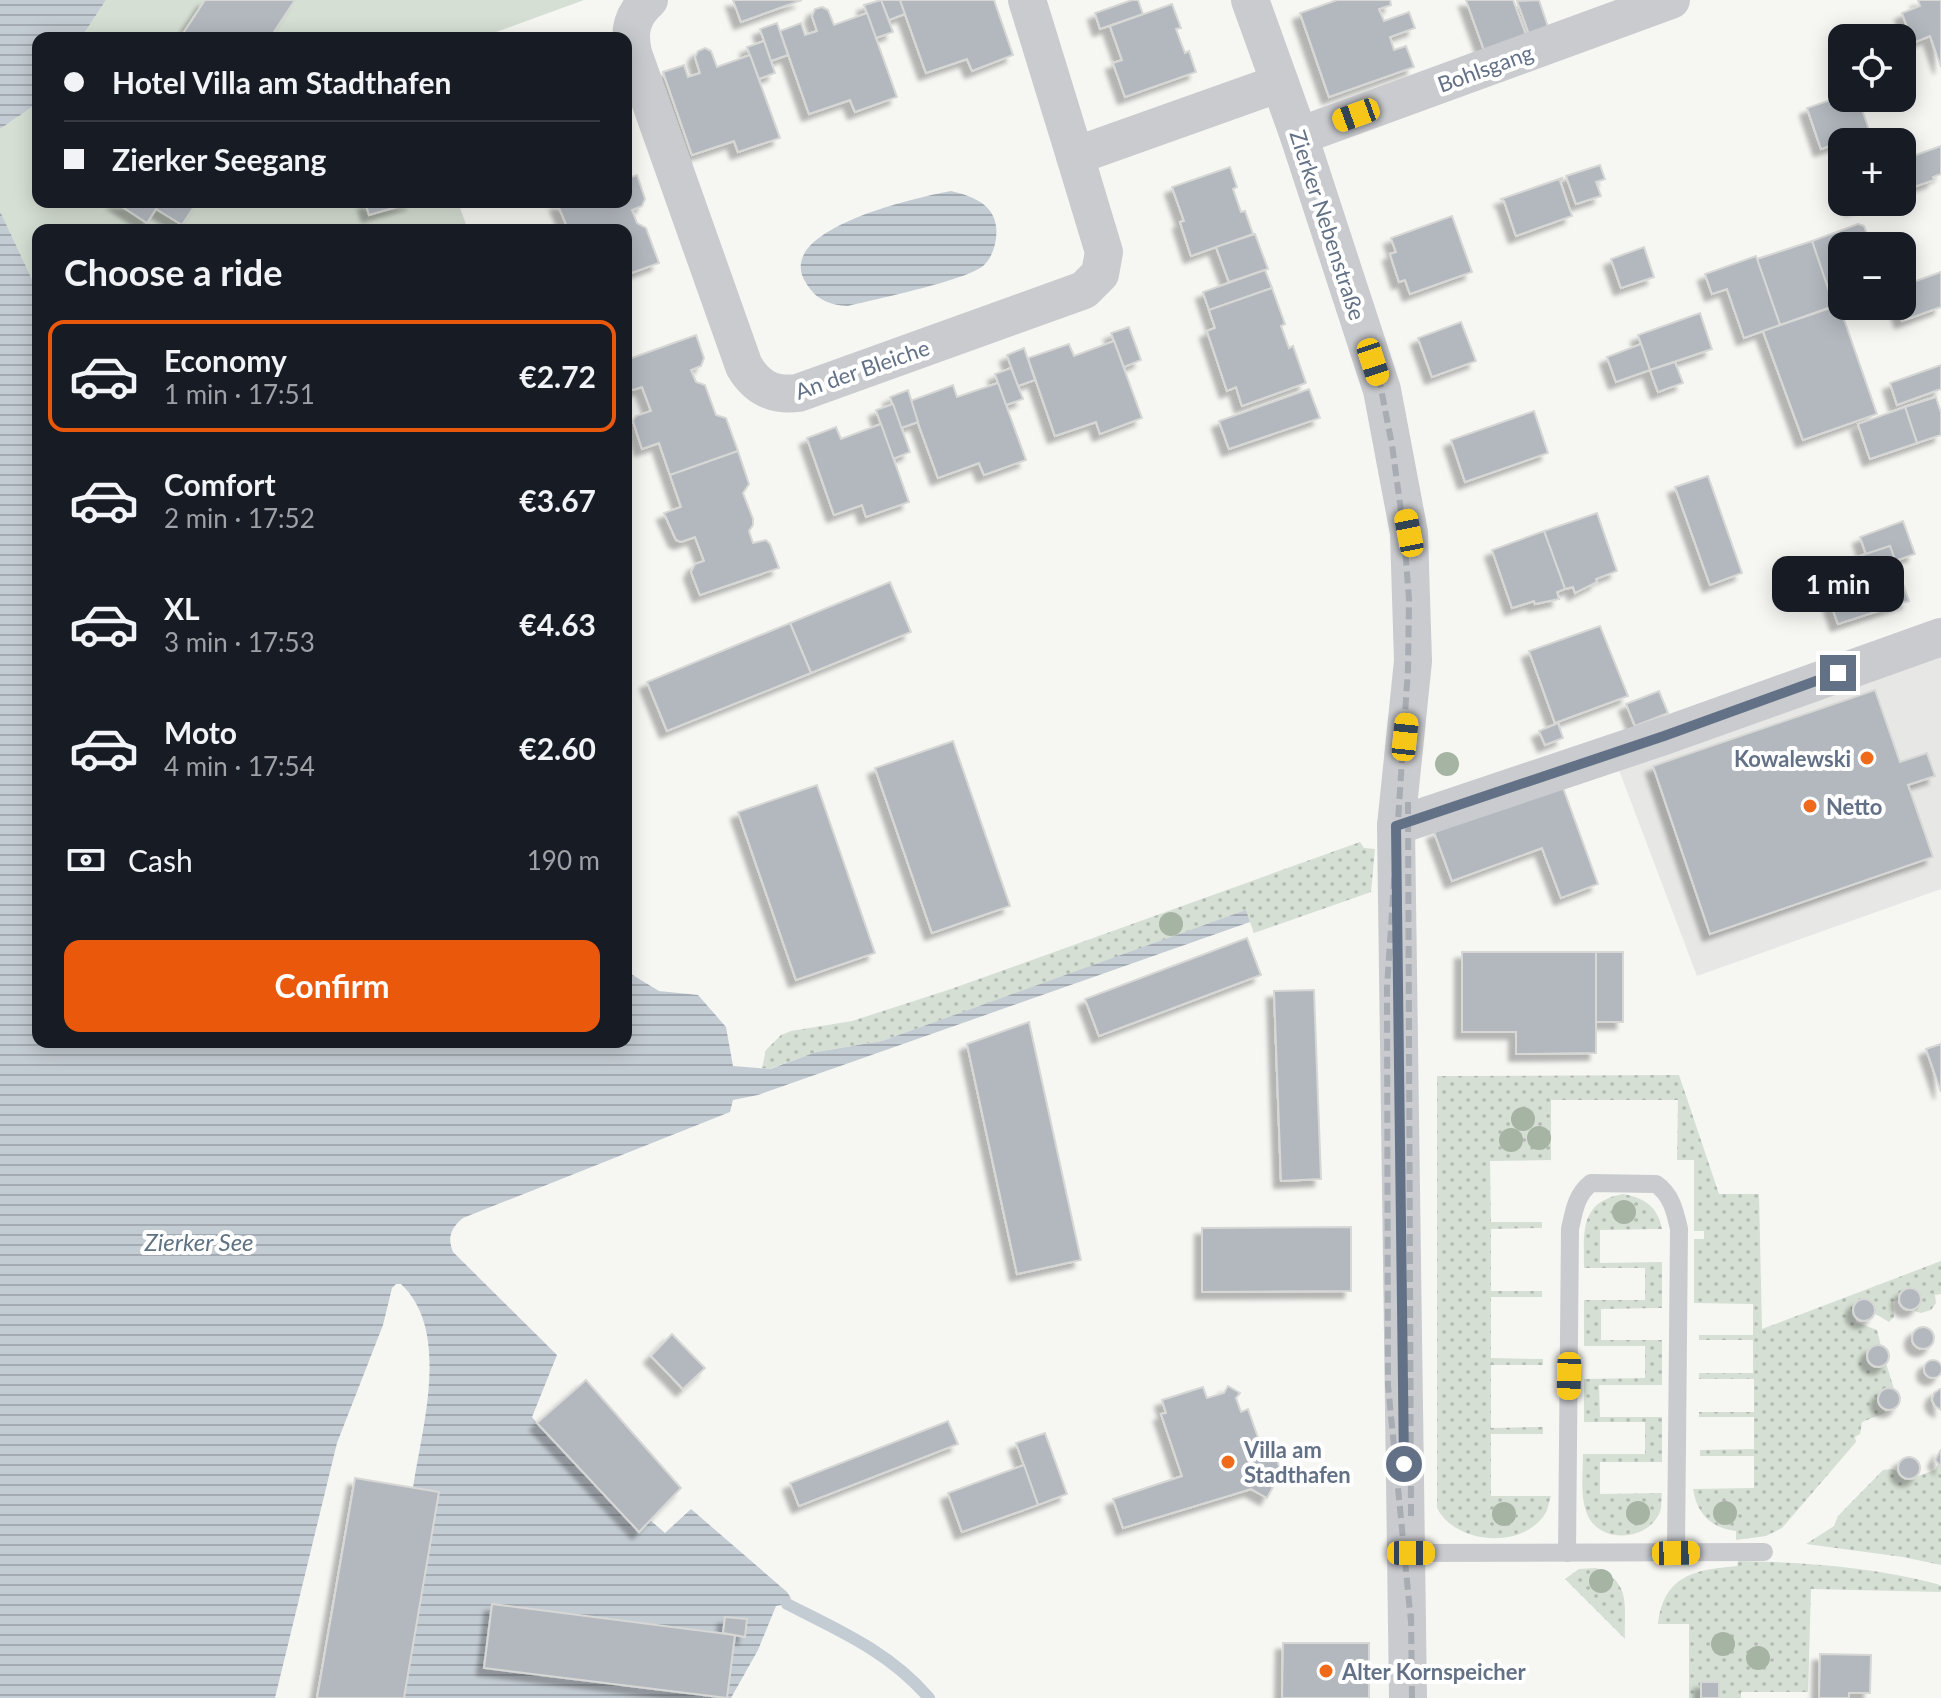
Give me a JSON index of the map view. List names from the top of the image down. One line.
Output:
{"streets":{"street":["Bohlsgang","Zierker Nebenstraße","An der Bleiche"]},"crossings":[["Bohlsgang","Zierker Nebenstraße"]],"water":["Zierker See"],"places":["Kowalewski","Netto","Villa am Stadthafen","Alter Kornspeicher"],"page":{"map_buttons":["+","−"],"banner":["Hotel Villa am Stadthafen","Zierker Seegang"],"heading":"Choose a ride","list":[{"name":"Economy","note":"1 min · 17:51","value":"€2.72"},{"name":"Comfort","note":"2 min · 17:52","value":"€3.67"},{"name":"XL","note":"3 min · 17:53","value":"€4.63"},{"name":"Moto","note":"4 min · 17:54","value":"€2.60"}],"bubble":"1 min","pay":["Cash","190 m"],"buttons":"Confirm"}}
